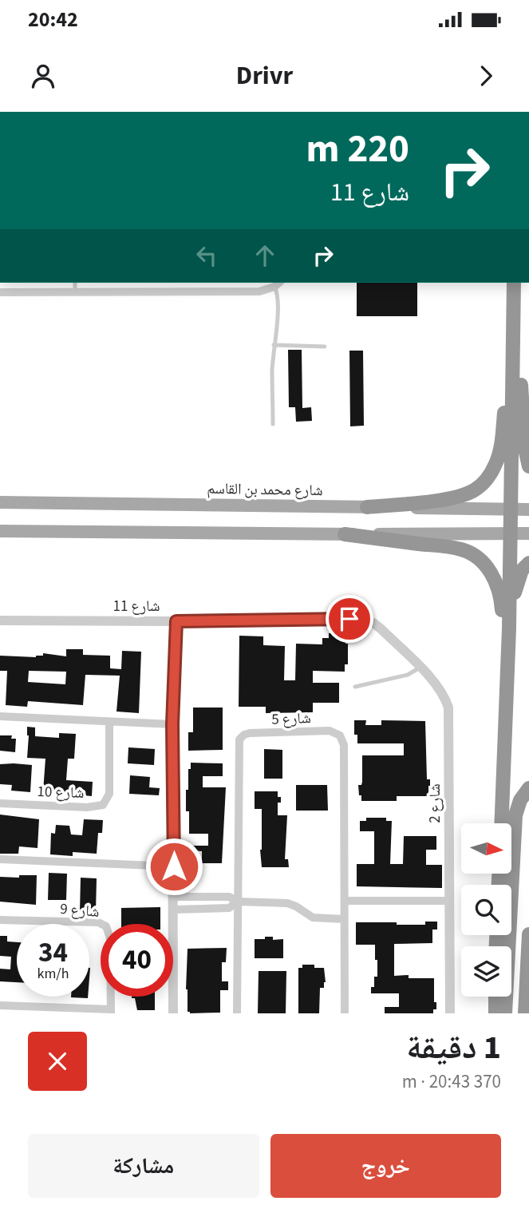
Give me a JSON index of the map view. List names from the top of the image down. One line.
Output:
{"streets":{"main road":["شارع محمد بن القاسم"],"street":["شارع 11","شارع 5","شارع 10","شارع 2","شارع 9"]},"crossings":[["شارع 11","شارع 2"]],"north":"right","page":{"status":"20:42","header":"Drivr","turn":["220 m","شارع 11"],"speed":"34 km/h","limit":"40","heading":["1 دقيقة","370 m · 20:43"],"buttons":["خروج","مشاركة"]}}
